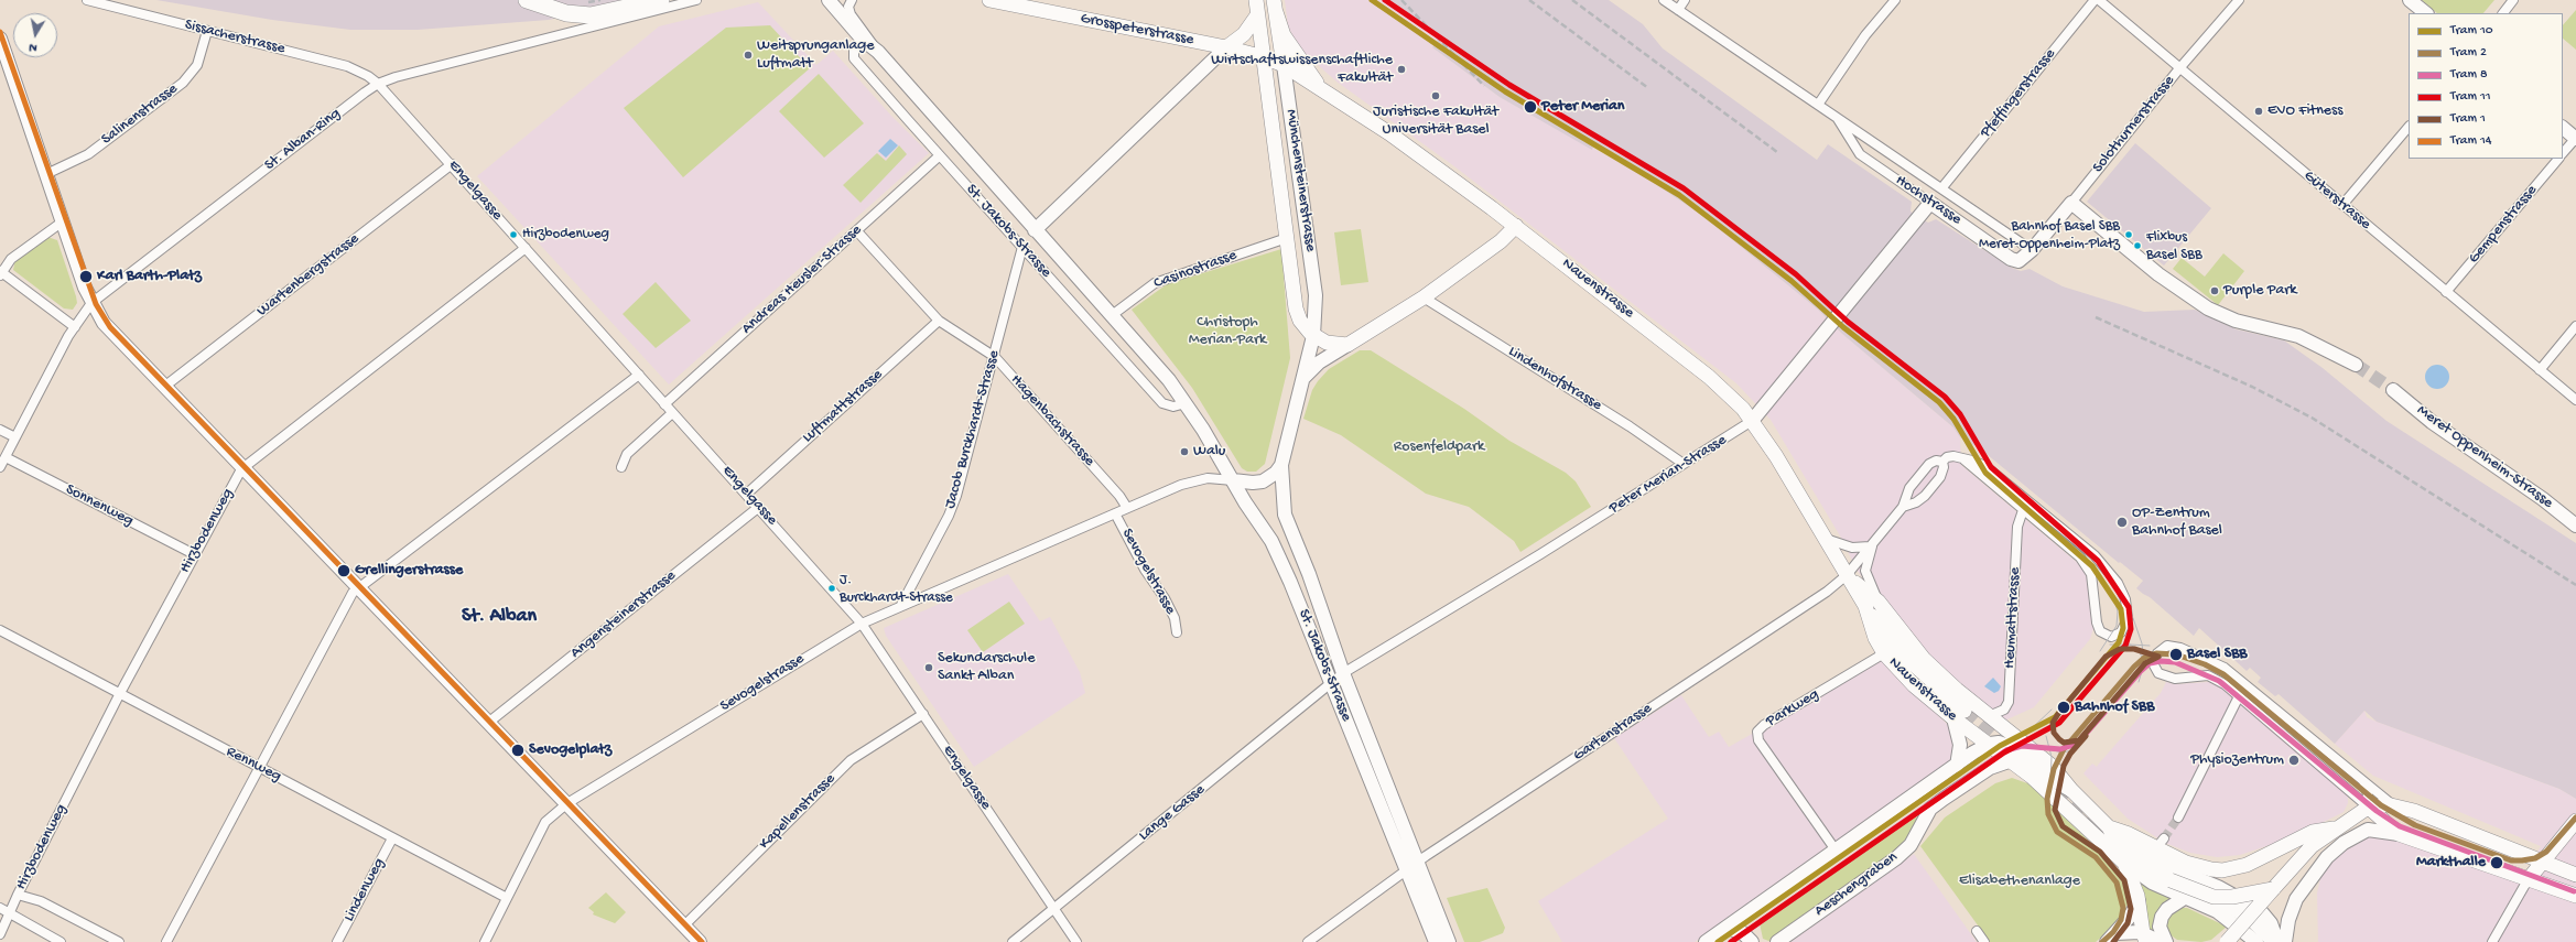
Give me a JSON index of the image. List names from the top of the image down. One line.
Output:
{"streets":{"main road":["Grosspeterstrasse","Solothurnerstrasse","Münchensteinerstrasse","Hochstrasse","St. Jakobs-Strasse","Nauenstrasse","Meret Oppenheim-Strasse","Peter Merian-Strasse","Aeschengraben"],"street":["Sissacherstrasse","Pfeffingerstrasse","Salinenstrasse","St. Alban-Ring","Engelgasse","Güterstrasse","Gempenstrasse","Casinostrasse","Wartenbergstrasse","Andreas Heusler-Strasse","Lindenhofstrasse","Luftmattstrasse","Hagenbachstrasse","Jacob Burckhardt-Strasse","Sonnenweg","Hirzbodenweg","Sevogelstrasse","Angensteinerstrasse","Heumattstrasse","Parkweg","Gartenstrasse","Rennweg","Kapellenstrasse","Lange Gasse","Lindenweg"]},"crossings":[["Grosspeterstrasse","Münchensteinerstrasse"],["Grosspeterstrasse","Nauenstrasse"],["Sissacherstrasse","Salinenstrasse"],["Sissacherstrasse","St. Alban-Ring"],["Sissacherstrasse","Engelgasse"],["Pfeffingerstrasse","Hochstrasse"],["Solothurnerstrasse","Hochstrasse"],["Solothurnerstrasse","Güterstrasse"],["St. Alban-Ring","Engelgasse"],["St. Alban-Ring","Sonnenweg"],["Münchensteinerstrasse","St. Jakobs-Strasse"],["Münchensteinerstrasse","Casinostrasse"],["Münchensteinerstrasse","Nauenstrasse"],["Engelgasse","Wartenbergstrasse"],["Engelgasse","Andreas Heusler-Strasse"],["Engelgasse","Luftmattstrasse"],["Engelgasse","Hirzbodenweg"],["Engelgasse","Sevogelstrasse"],["Engelgasse","Angensteinerstrasse"],["Engelgasse","Kapellenstrasse"],["Engelgasse","Lange Gasse"],["Hochstrasse","Peter Merian-Strasse"],["Güterstrasse","Gempenstrasse"],["St. Jakobs-Strasse","Casinostrasse"],["St. Jakobs-Strasse","Andreas Heusler-Strasse"],["St. Jakobs-Strasse","Jacob Burckhardt-Strasse"],["St. Jakobs-Strasse","Peter Merian-Strasse"],["St. Jakobs-Strasse","Sevogelstrasse"],["St. Jakobs-Strasse","Gartenstrasse"],["St. Jakobs-Strasse","Lange Gasse"],["Andreas Heusler-Strasse","Hagenbachstrasse"],["Nauenstrasse","Peter Merian-Strasse"],["Nauenstrasse","Heumattstrasse"],["Nauenstrasse","Parkweg"],["Nauenstrasse","Gartenstrasse"],["Lindenhofstrasse","Peter Merian-Strasse"],["Luftmattstrasse","Hagenbachstrasse"],["Hagenbachstrasse","Jacob Burckhardt-Strasse"],["Hagenbachstrasse","Sevogelstrasse"],["Jacob Burckhardt-Strasse","Sevogelstrasse"],["Peter Merian-Strasse","Lange Gasse"],["Sonnenweg","Hirzbodenweg"],["Hirzbodenweg","Rennweg"],["Sevogelstrasse","Rennweg"],["Rennweg","Lindenweg"]],"districts":["St. Alban"],"parks":["Christoph Merian-Park","Rosenfeldpark","Elisabethenanlage"],"places":["Weitsprunganlage Luftmatt","Wirtschaftswissenschaftliche Fakultät","Juristische Fakultät Universität Basel","Peter Merian","EVO Fitness","Hirzbodenweg","Bahnhof Basel SBB Meret-Oppenheim-Platz","Flixbus Basel SBB","Karl Barth-Platz","Purple Park","Walu","OP-Zentrum Bahnhof Basel","Grellingerstrasse","J. Burckhardt-Strasse","Basel SBB","Sekundarschule Sankt Alban","Bahnhof SBB","Sevogelplatz","Physiozentrum","Markthalle"],"lines":["tram line 10","tram line 11","tram line 14","tram line 1","tram line 2","tram line 8"],"legend":["Tram 10","Tram 2","Tram 8","Tram 11","Tram 1","Tram 14"],"north":"bottom"}
